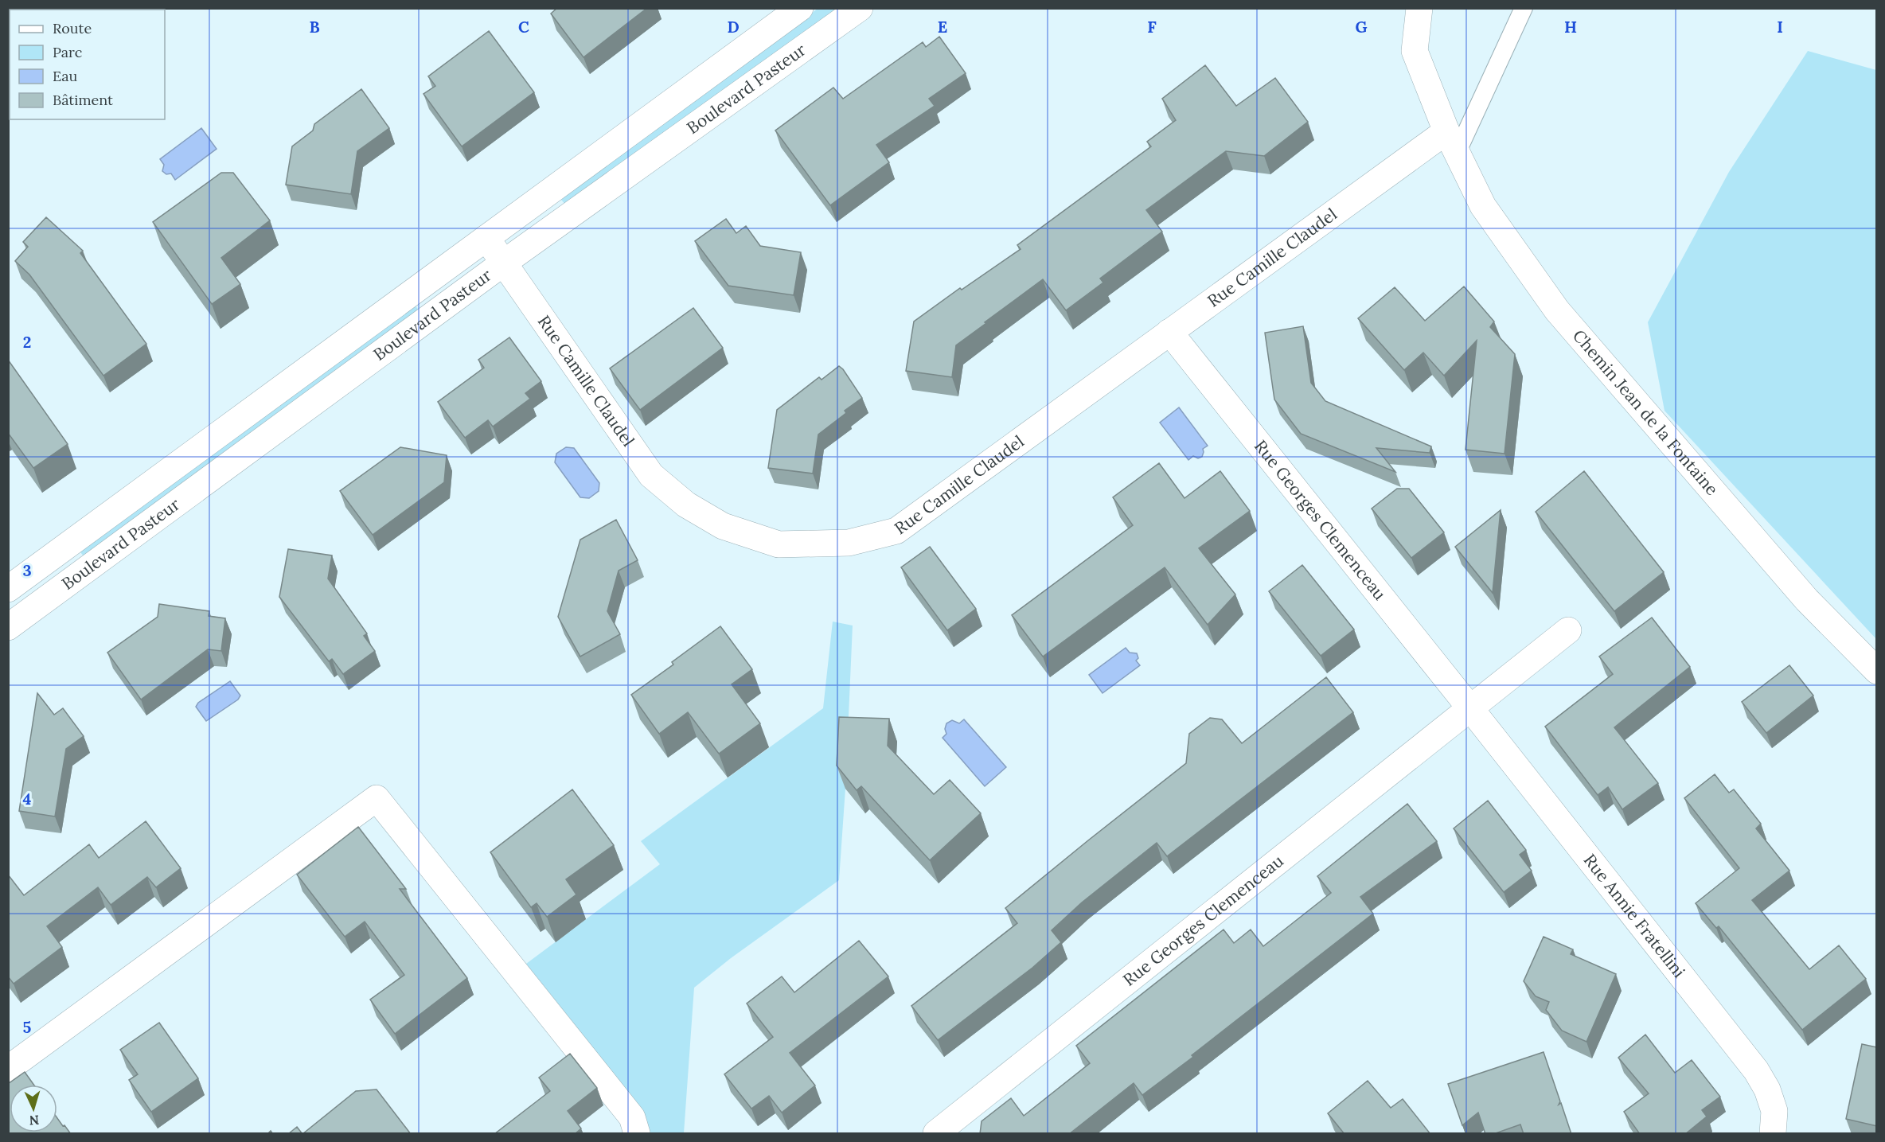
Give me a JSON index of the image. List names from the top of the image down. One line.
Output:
{"streets":{"street":["Boulevard Pasteur","Rue Camille Claudel","Chemin Jean de la Fontaine","Rue Georges Clemenceau","Rue Annie Fratellini"]},"crossings":[["Boulevard Pasteur","Rue Camille Claudel"],["Rue Camille Claudel","Chemin Jean de la Fontaine"],["Rue Camille Claudel","Rue Georges Clemenceau"],["Rue Georges Clemenceau","Rue Annie Fratellini"]],"legend":["Route","Parc","Eau","Bâtiment"],"north":"bottom","grid":{"columns":["B","C","D","E","F","G","H","I"],"rows":["2","3","4","5"]}}
